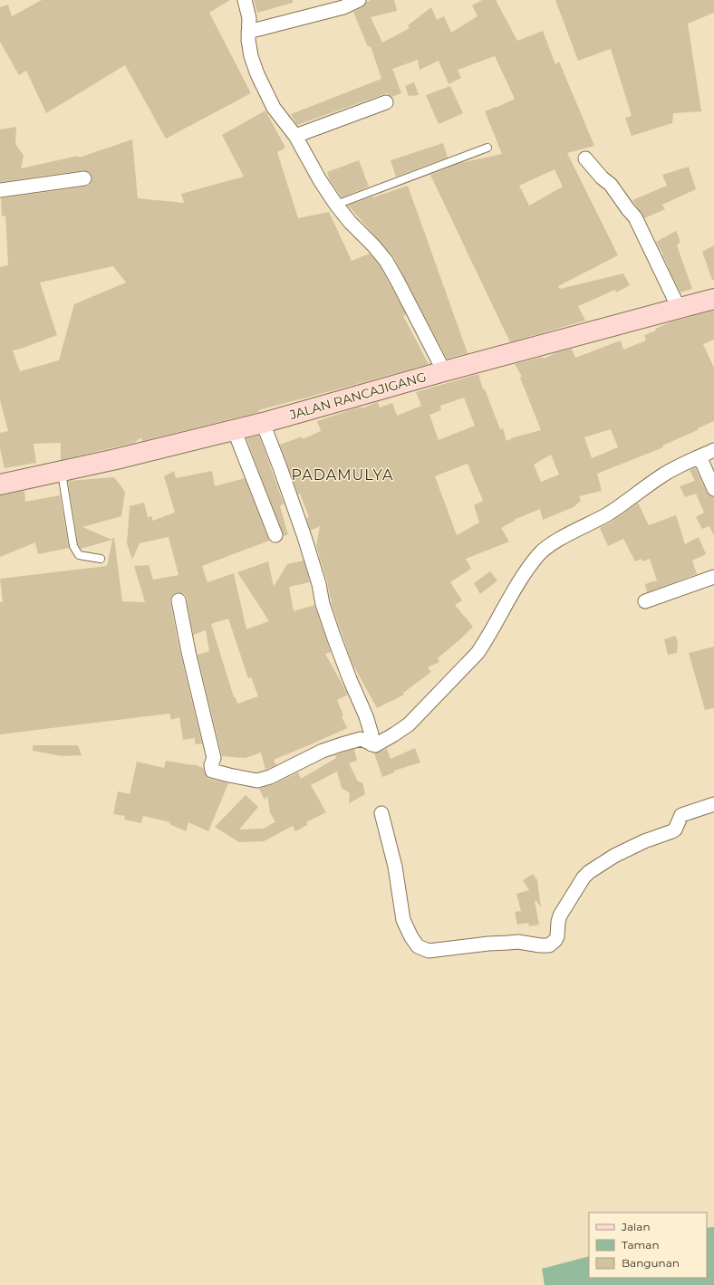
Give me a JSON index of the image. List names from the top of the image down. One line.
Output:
{"streets":{"main road":["JALAN RANCAJIGANG"]},"districts":["PADAMULYA"],"legend":["Jalan","Taman","Bangunan"]}
